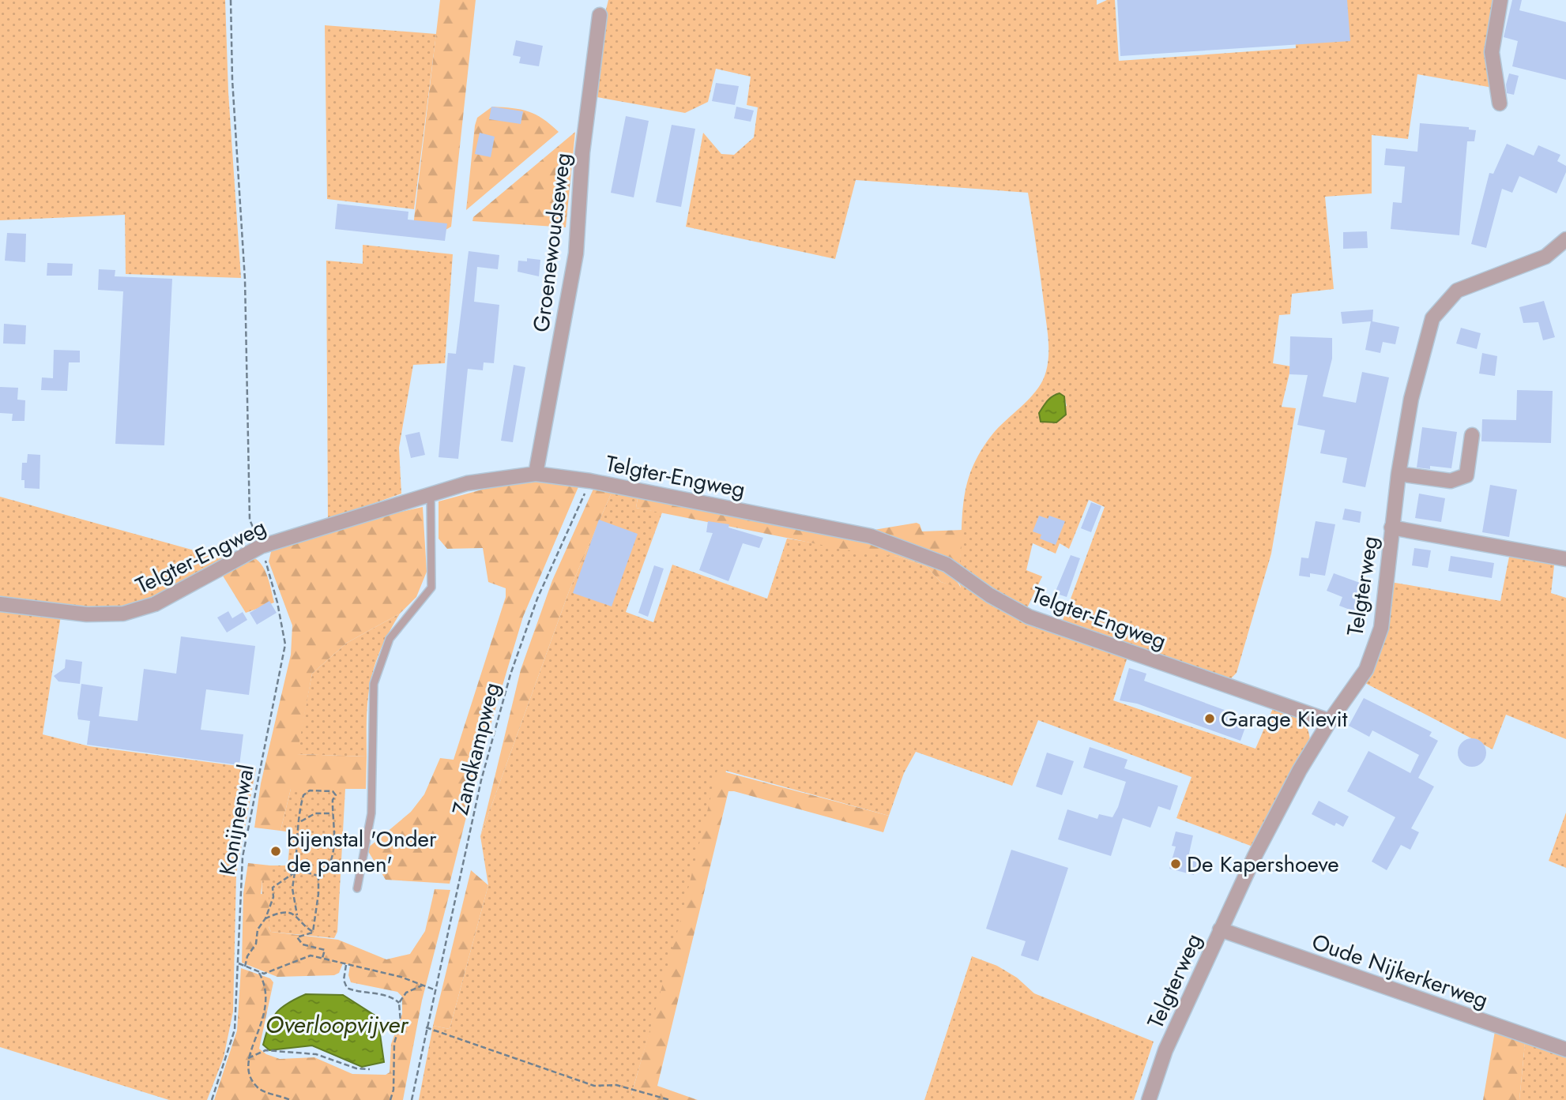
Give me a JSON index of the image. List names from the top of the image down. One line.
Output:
{"streets":{"street":["Groenewoudseweg","Telgter-Engweg","Telgterweg","Oude Nijkerkerweg"],"path":["Zandkampweg","Konijnenwal"]},"crossings":[["Groenewoudseweg","Telgter-Engweg"],["Telgter-Engweg","Telgterweg"],["Telgter-Engweg","Zandkampweg"],["Telgter-Engweg","Konijnenwal"],["Telgterweg","Oude Nijkerkerweg"]],"water":["Overloopvijver"],"places":["Garage Kievit","bijenstal 'Onder de pannen'","De Kapershoeve"]}
